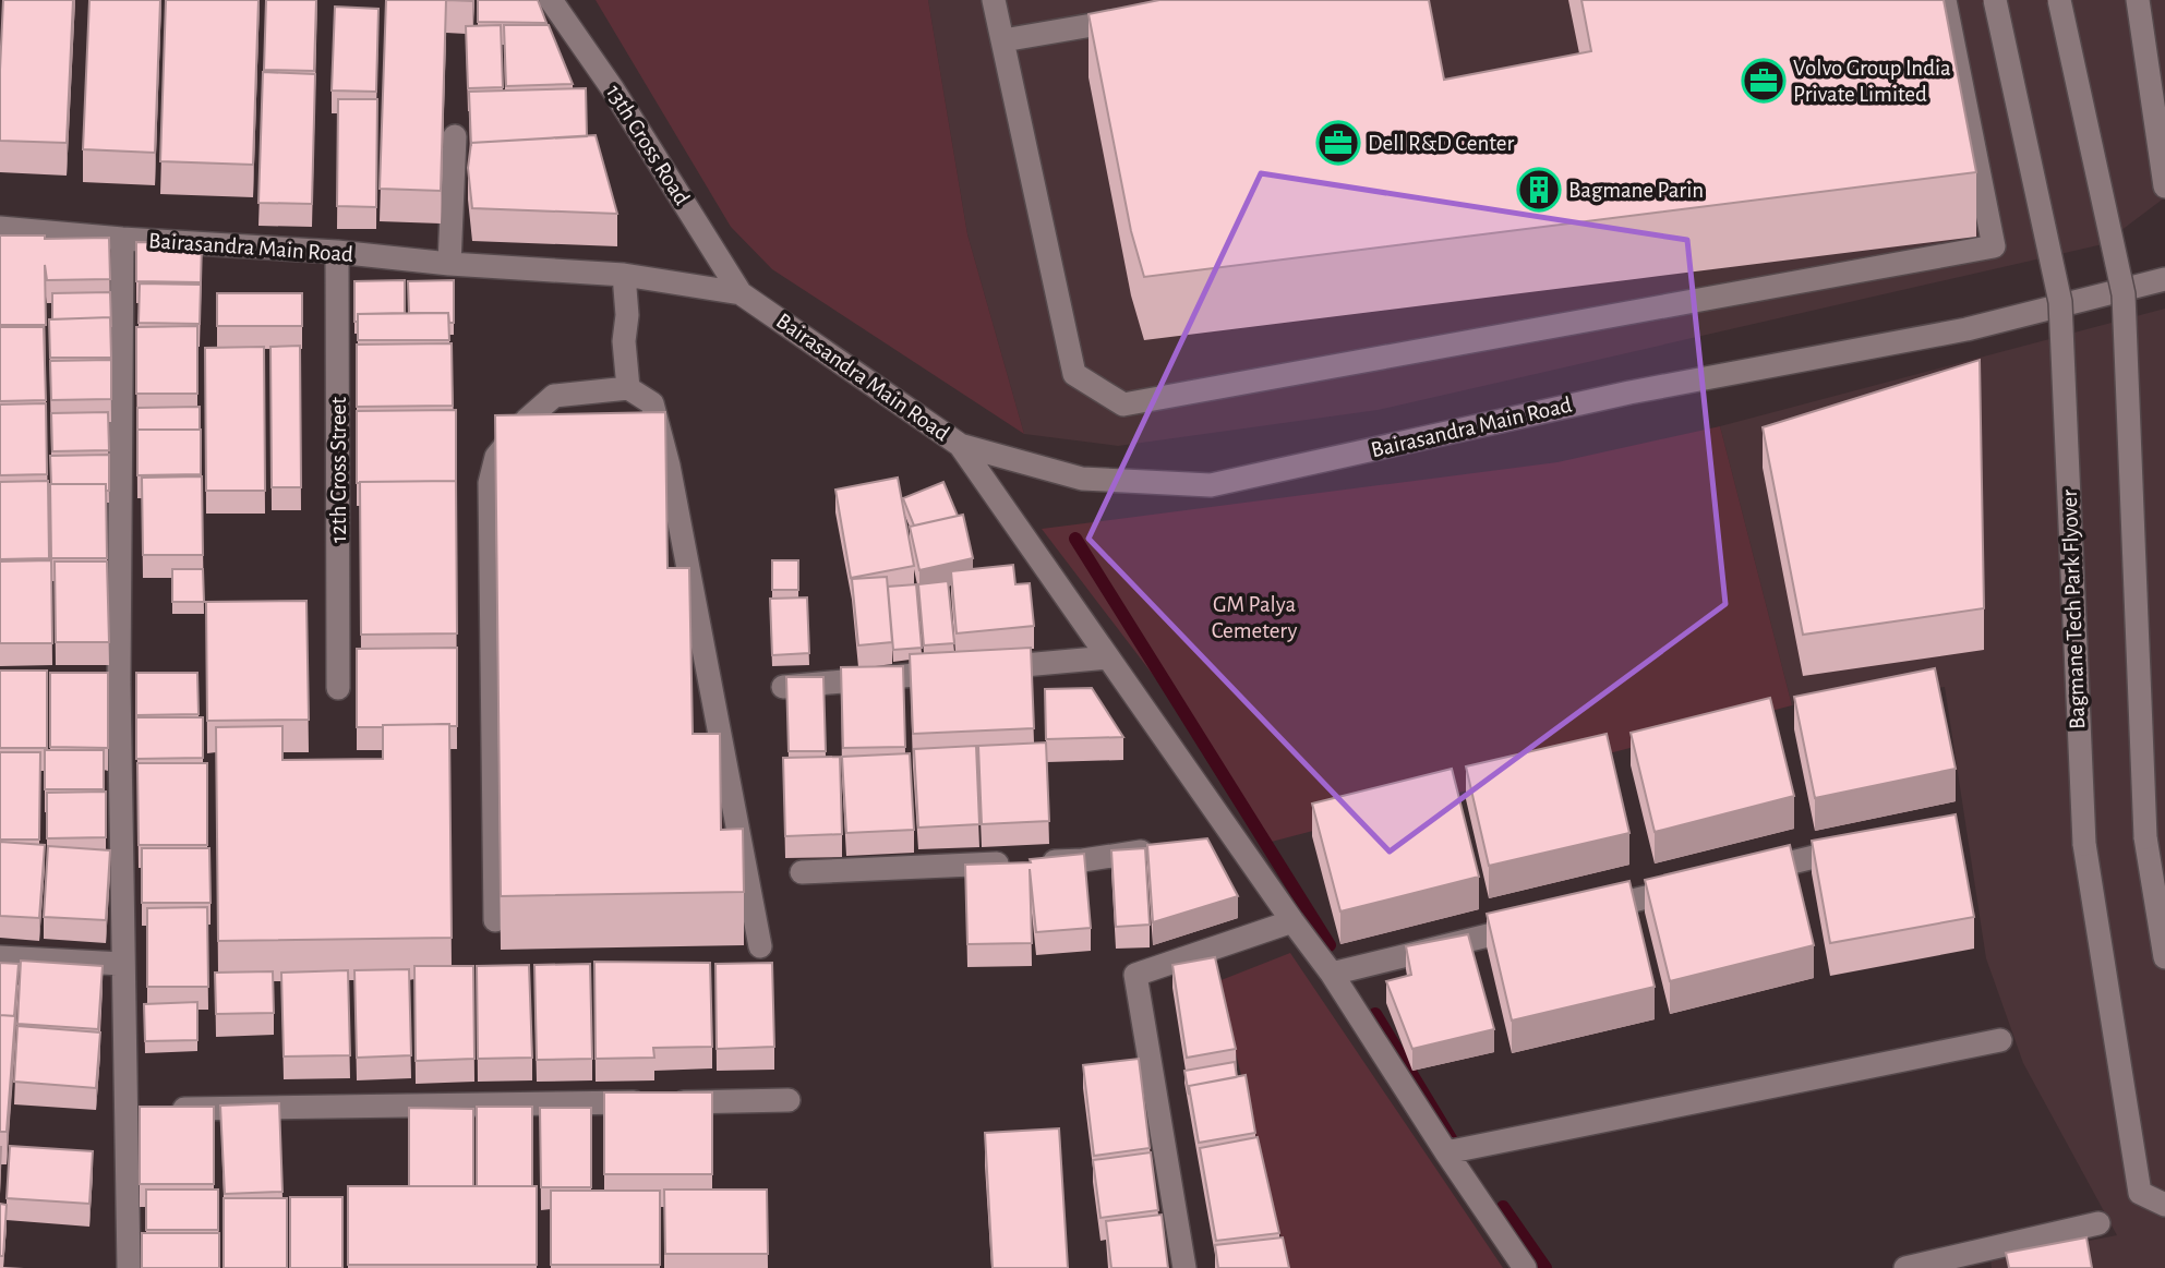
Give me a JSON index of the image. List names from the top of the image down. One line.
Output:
{"streets":{"street":["13th Cross Road","Bairasandra Main Road","12th Cross Street","Bagmane Tech Park Flyover"]},"crossings":[["13th Cross Road","Bairasandra Main Road"],["Bairasandra Main Road","12th Cross Street"]],"parks":["GM Palya Cemetery"],"places":{"office":["Volvo Group India Private Limited","Dell R&D Center"],"building":["Bagmane Parin"]}}
